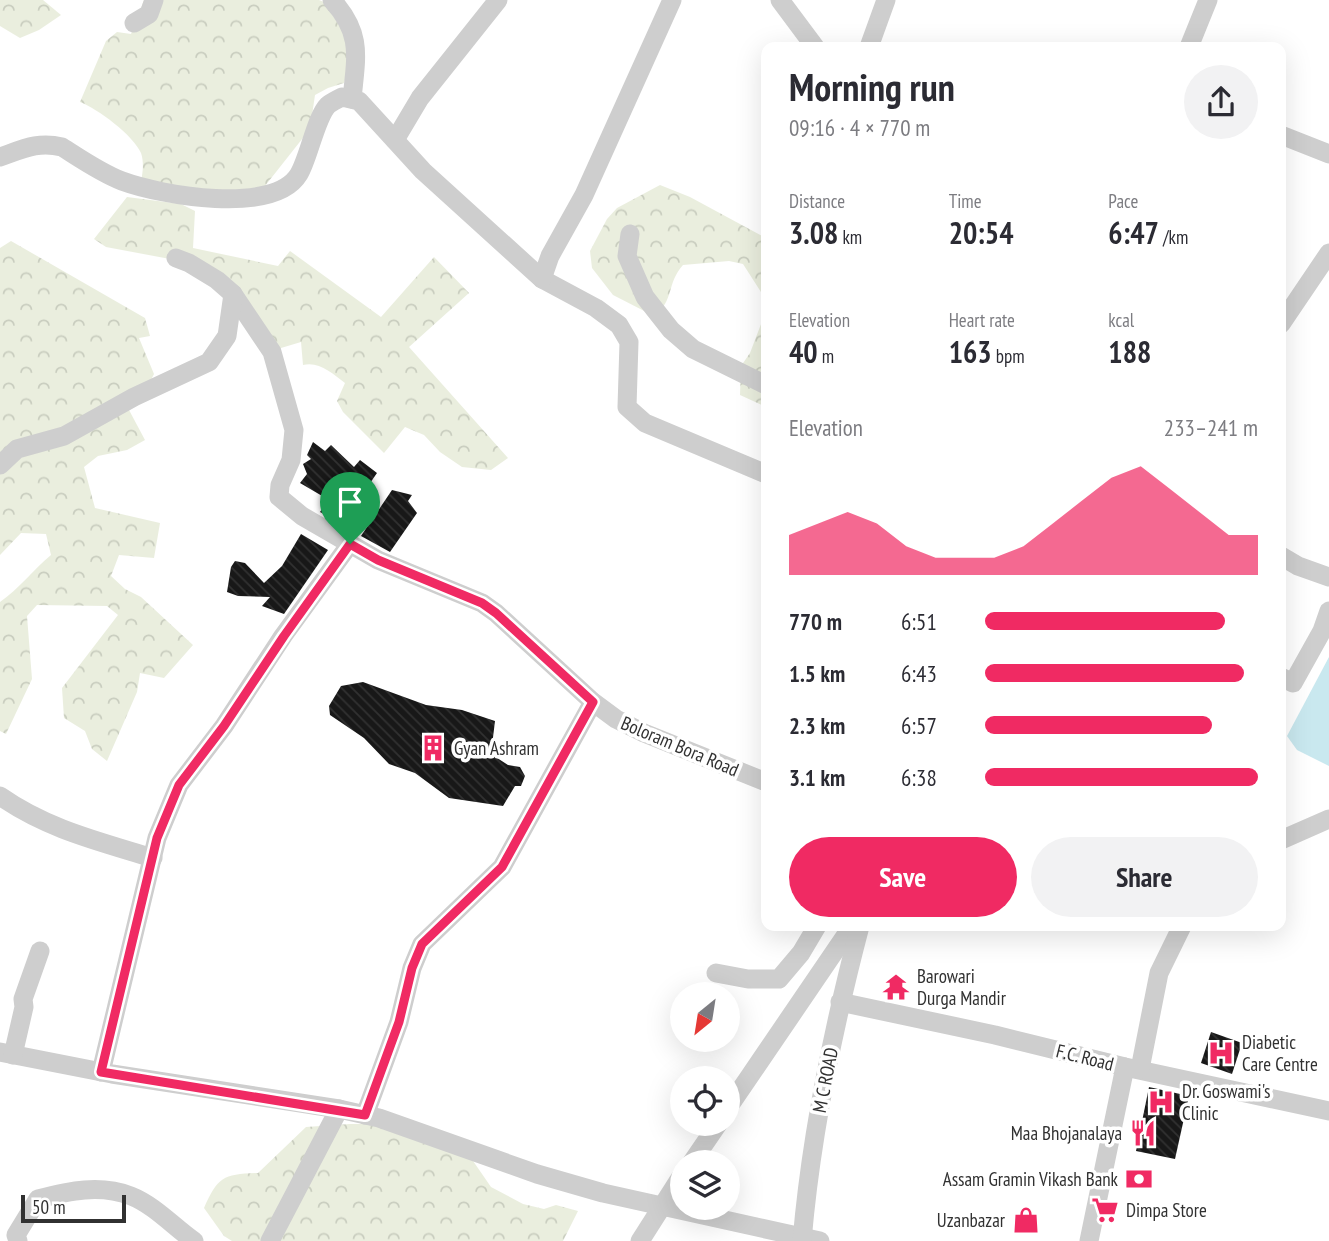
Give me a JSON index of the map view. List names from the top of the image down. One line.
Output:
{"streets":{"street":["Boloram Bora Road","F.C. Road","M C ROAD"]},"crossings":[["F.C. Road","M C ROAD"]],"places":{"building":["Gyan Ashram"],"temple":["Barowari Durga Mandir"],"hospital":["Diabetic Care Centre","Dr. Goswami's Clinic"],"restaurant":["Maa Bhojanalaya"],"bank":["Assam Gramin Vikash Bank"],"supermarket":["Dimpa Store"],"shop":["Uzanbazar"]},"scale_bar":"50 m","north":"bottom left","page":{"heading":["Morning run","09:16 · 4 × 770 m"],"stats":[["Distance","3.08 km"],["Time","20:54"],["Pace","6:47 /km"],["Elevation","40 m"],["Heart rate","163 bpm"],["kcal","188"]],"chart":["Elevation","233–241 m"],"list":[{"name":"770 m","note":"6:51"},{"name":"1.5 km","note":"6:43"},{"name":"2.3 km","note":"6:57"},{"name":"3.1 km","note":"6:38"}],"buttons":["Save","Share"],"scale":"50 m"}}
